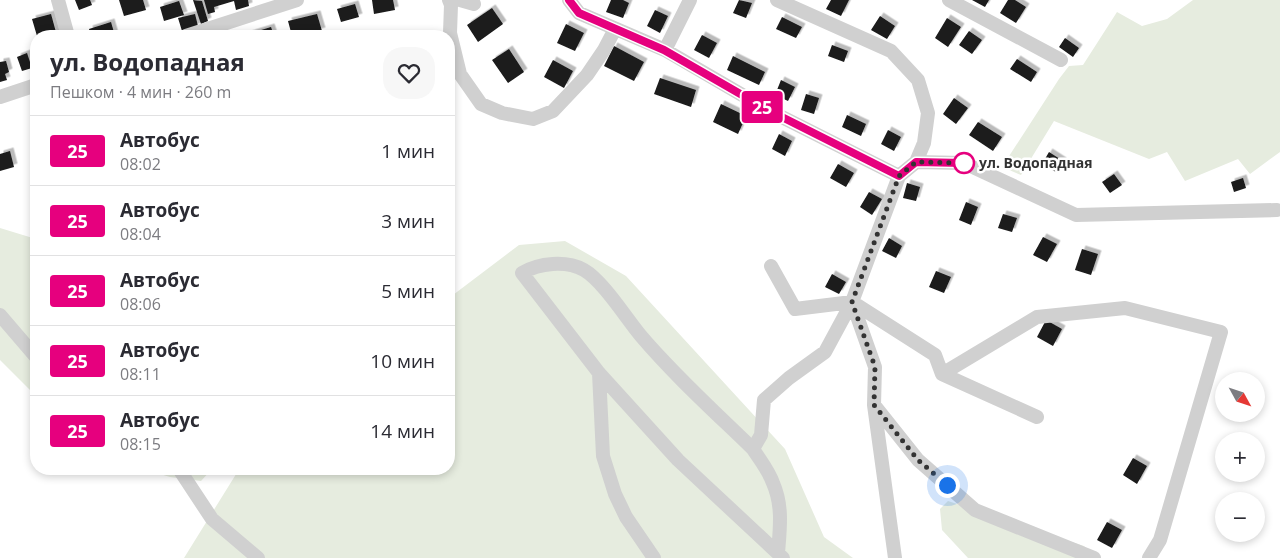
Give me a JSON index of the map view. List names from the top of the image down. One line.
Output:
{"places":["ул. Водопадная"],"lines":["bus line 25"],"north":"bottom right","page":{"on_map":"25","heading":["ул. Водопадная","Пешком · 4 мин · 260 m"],"list":[{"mark":"25","name":"Автобус","note":"08:02","value":"1 мин"},{"mark":"25","name":"Автобус","note":"08:04","value":"3 мин"},{"mark":"25","name":"Автобус","note":"08:06","value":"5 мин"},{"mark":"25","name":"Автобус","note":"08:11","value":"10 мин"},{"mark":"25","name":"Автобус","note":"08:15","value":"14 мин"}],"map_buttons":["+","−"]}}
